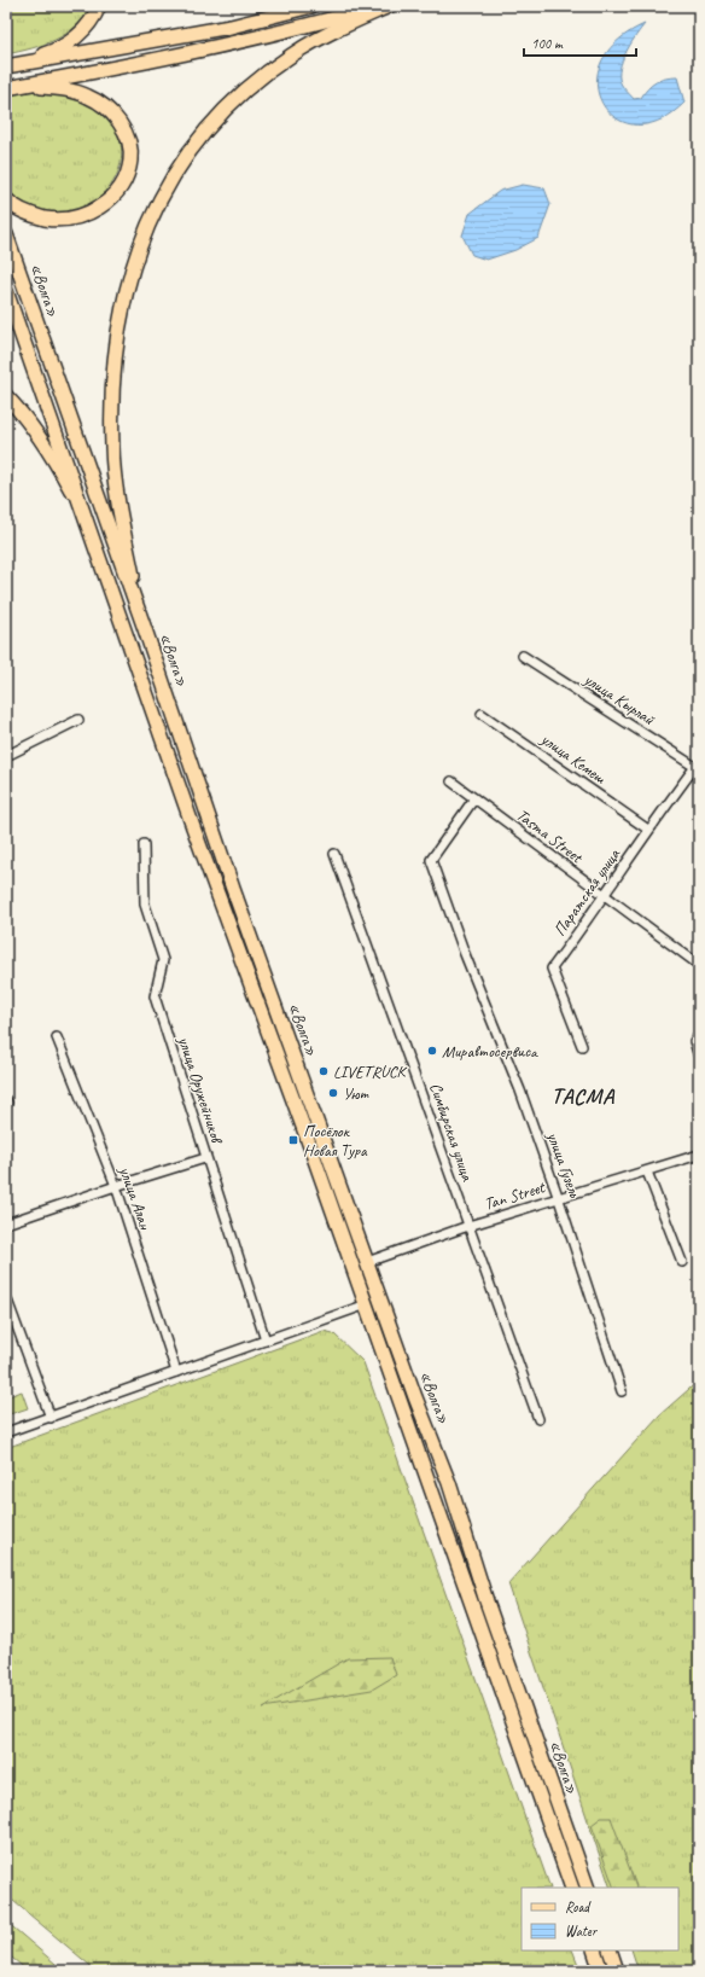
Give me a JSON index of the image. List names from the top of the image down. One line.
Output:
{"streets":{"main road":["«Волга»"],"street":["улица Кырлай","улица Кемеш","Tasma Street","Паратская улица","улица Оружейников","Симбирская улица","улица Гузель","Tan Street","улица Алан"]},"crossings":[["«Волга»","Tan Street"],["улица Кырлай","Паратская улица"],["улица Кемеш","Паратская улица"],["Tasma Street","Паратская улица"],["Tasma Street","улица Гузель"],["Симбирская улица","Tan Street"],["улица Гузель","Tan Street"]],"districts":["ТАСМА"],"places":{"other":["Миравтосервиса","LIVETRUCK","Уют"],"transit":["Посёлок Новая Тура"]},"legend":["Road","Water"],"scale_bar":"100 m"}
